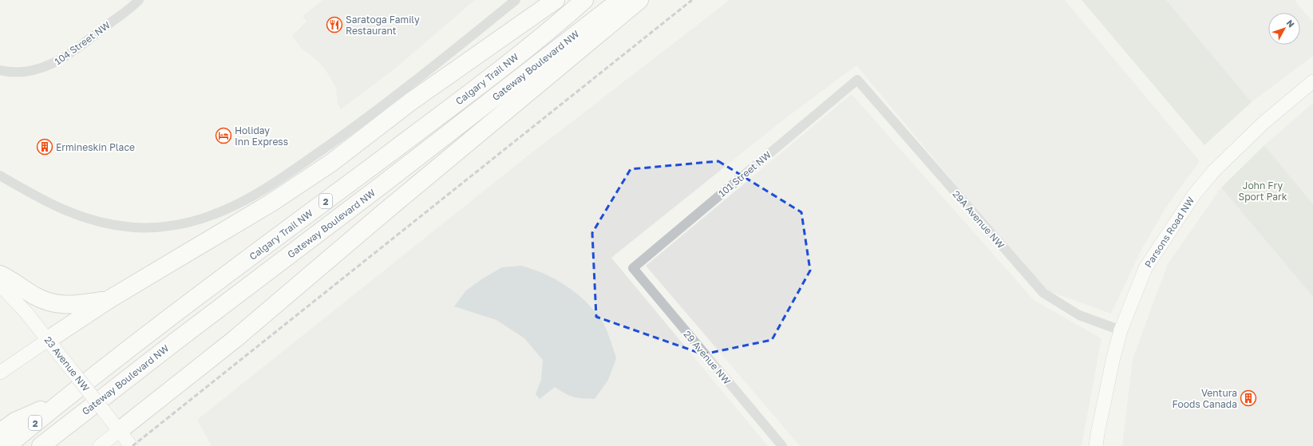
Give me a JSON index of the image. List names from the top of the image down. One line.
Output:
{"streets":{"highway":["Gateway Boulevard NW","Calgary Trail NW","2"],"main road":["Parsons Road NW","23 Avenue NW"],"street":["104 Street NW","101 Street NW","29A Avenue NW","29 Avenue NW"]},"crossings":[["101 Street NW","29A Avenue NW"],["101 Street NW","29 Avenue NW"],["29A Avenue NW","Parsons Road NW"]],"parks":["John Fry Sport Park"],"places":{"restaurant":["Saratoga Family Restaurant"],"hotel":["Holiday Inn Express"],"building":["Ermineskin Place","Ventura Foods Canada"]},"north":"top right"}
